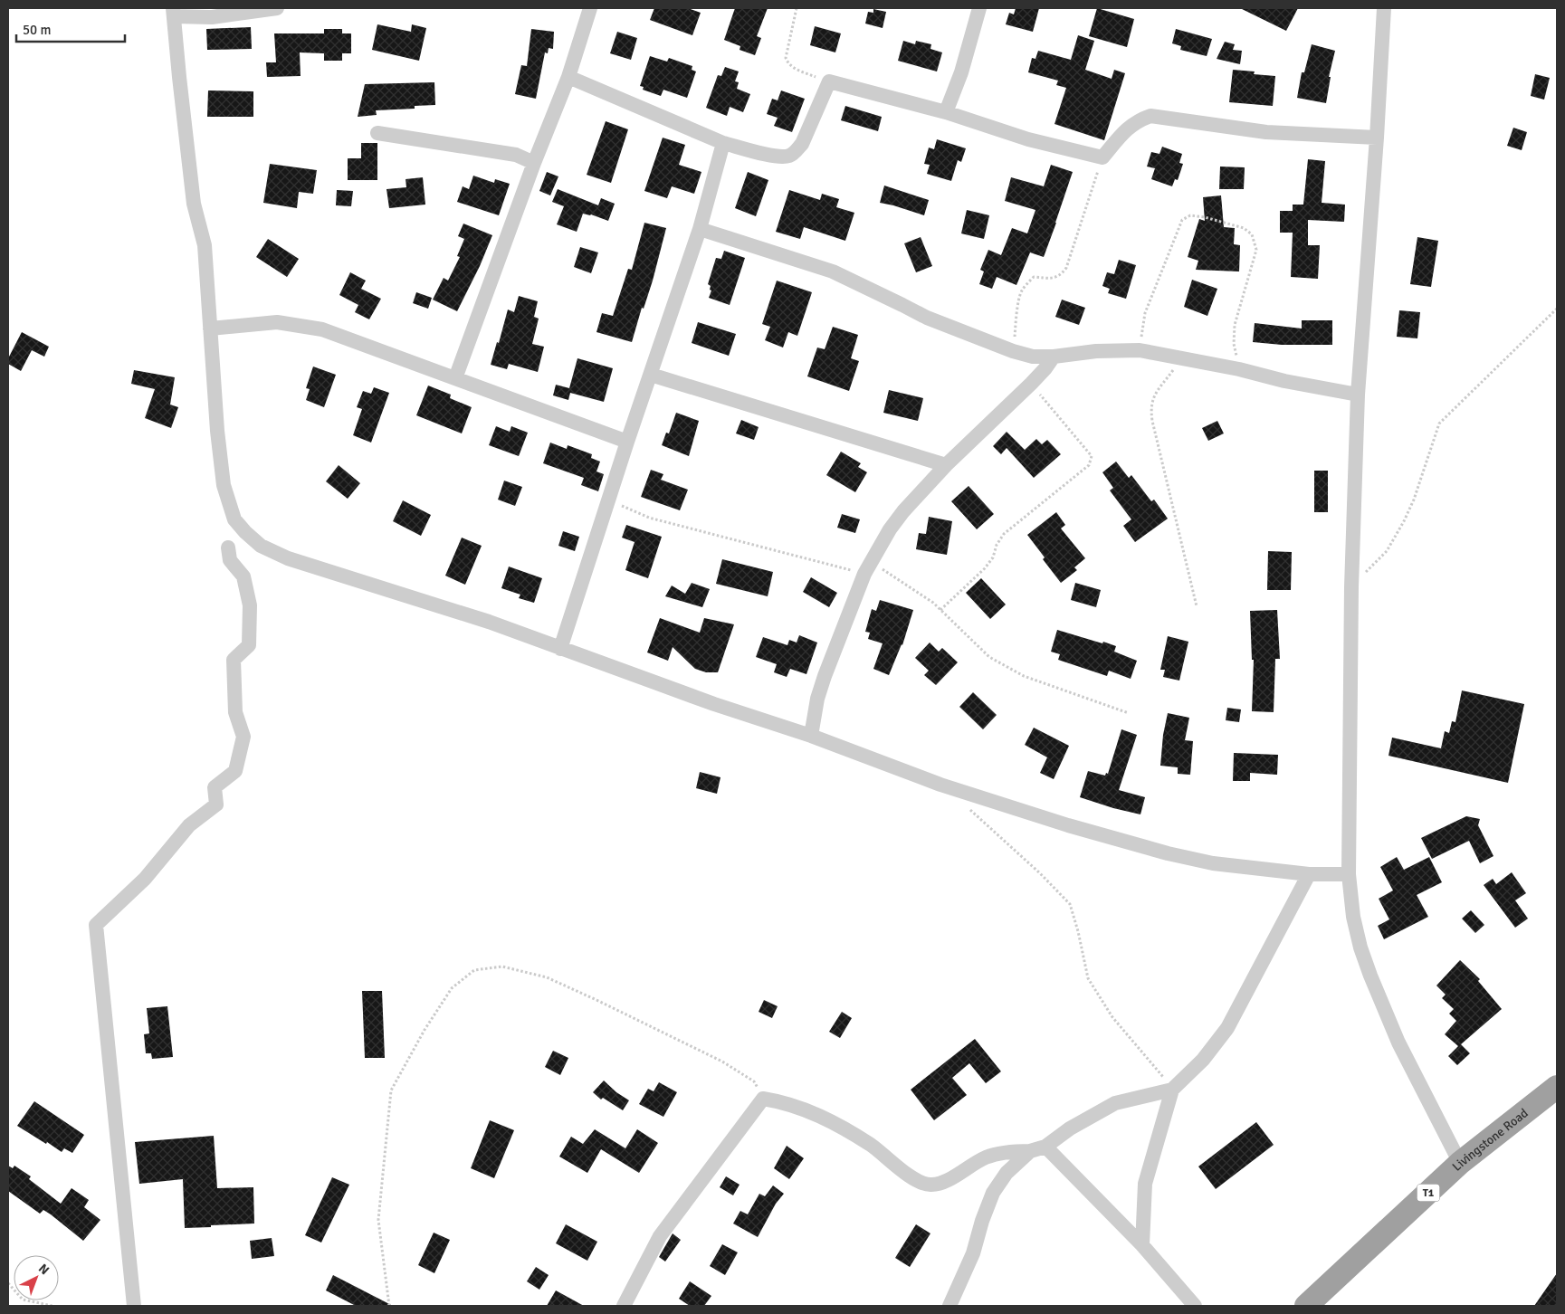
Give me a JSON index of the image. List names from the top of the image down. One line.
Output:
{"streets":{"highway":["Livingstone Road","T1"]},"scale_bar":"50 m","north":"top right"}
